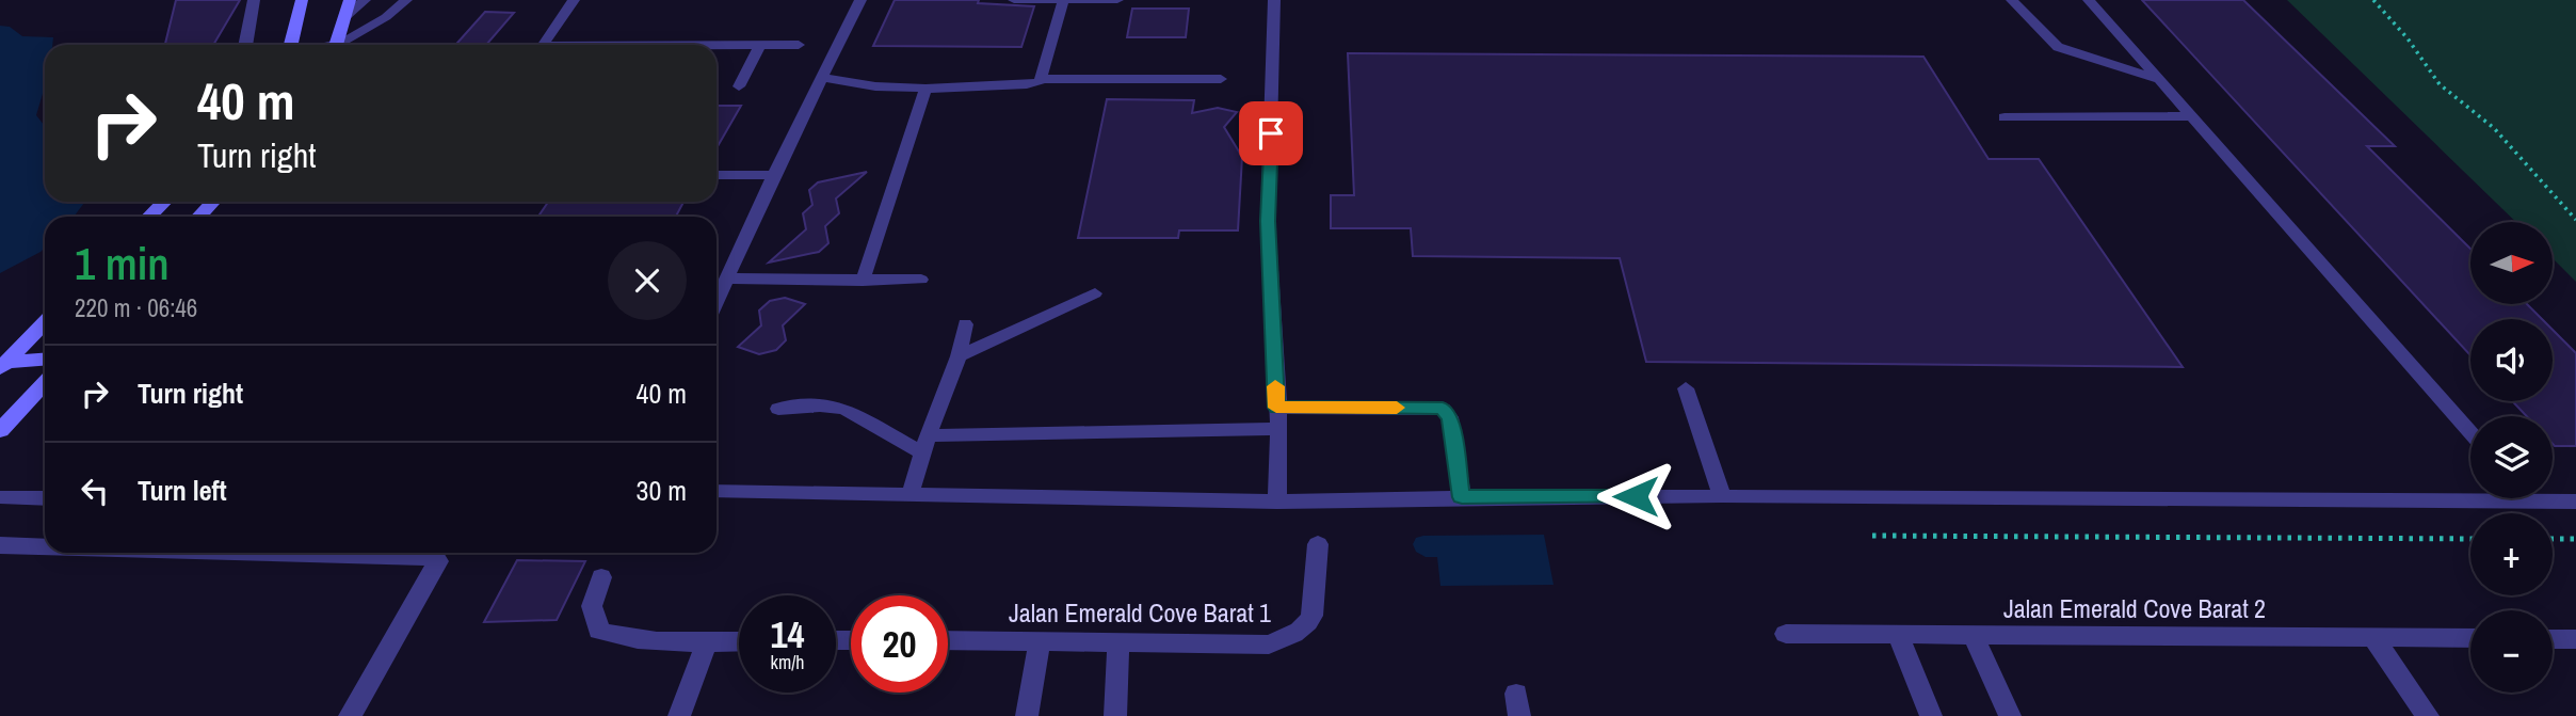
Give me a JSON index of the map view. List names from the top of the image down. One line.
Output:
{"streets":{"street":["Jalan Emerald Cove Barat 2","Jalan Emerald Cove Barat 1"]},"north":"right","page":{"turn":["40 m","Turn right"],"heading":["1 min","220 m · 06:46"],"map_buttons":["+","−"],"list":[{"name":"Turn right","value":"40 m"},{"name":"Turn left","value":"30 m"}],"speed":"14 km/h","limit":"20"}}
